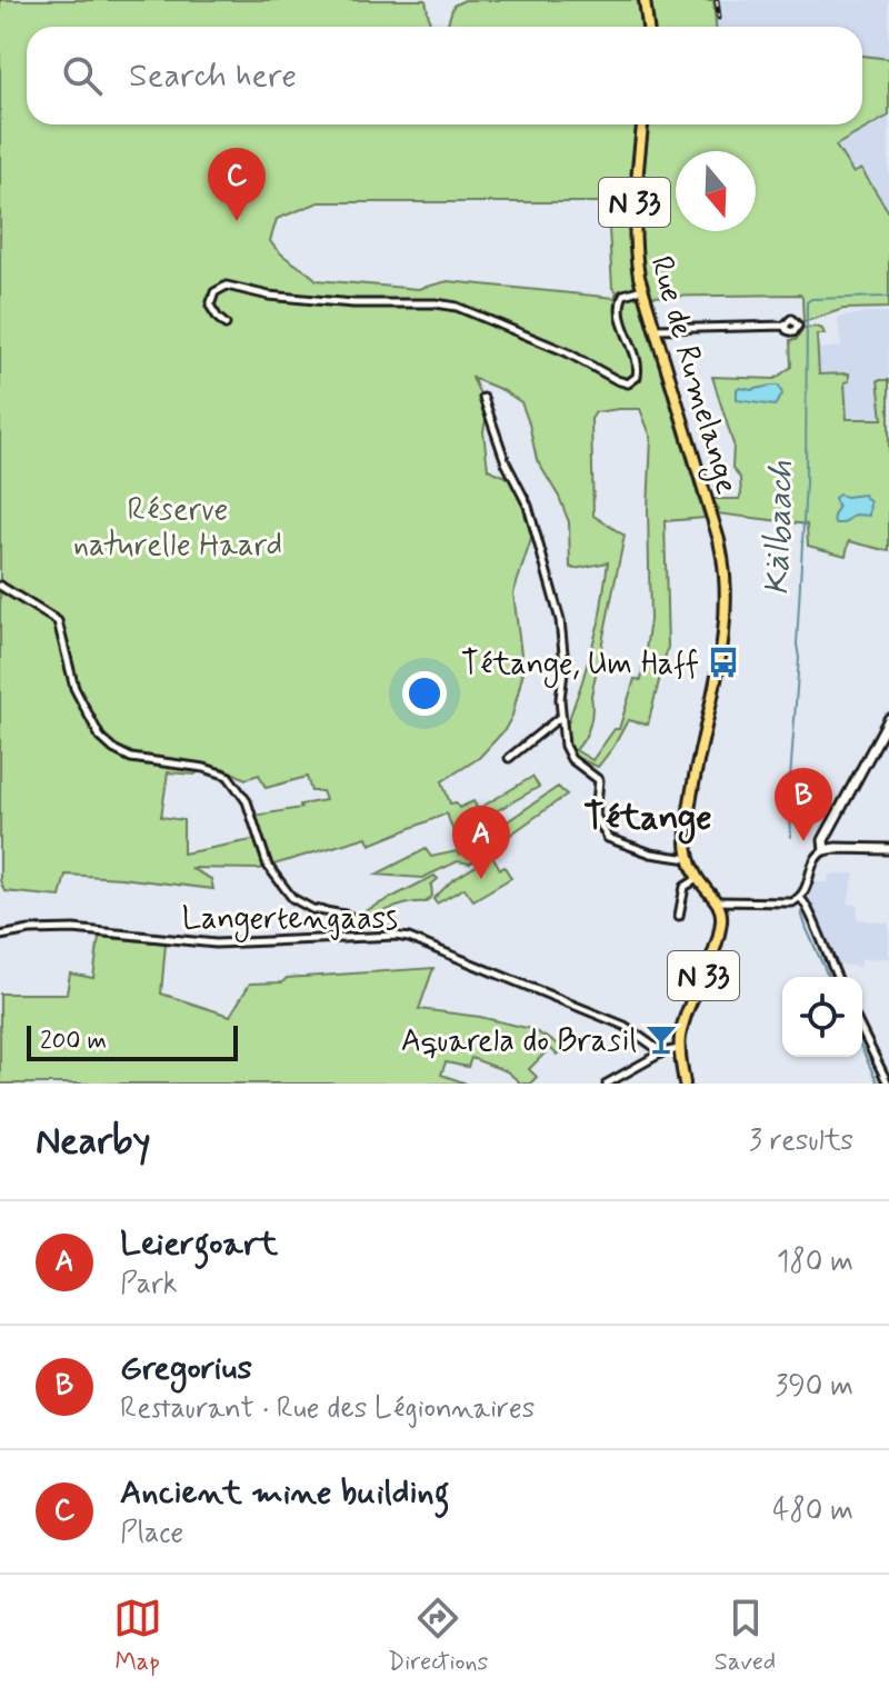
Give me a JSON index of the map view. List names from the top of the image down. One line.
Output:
{"streets":{"main road":["N 33","Rue de Rumelange"],"street":["Langertengaass"]},"crossings":[["N 33","Rue de Rumelange"]],"districts":["Tétange"],"water":["Kälbaach"],"parks":["Réserve naturelle Haard"],"places":{"bus stop":["Tétange, Um Haff"],"bar":["Aquarela do Brasil"]},"scale_bar":"200 m","north":"bottom","page":{"search":"Search here","pins":["C","B","A"],"scale":"200 m","heading":["Nearby","3 results"],"list":[{"mark":"A","name":"Leiergoart","note":"Park","value":"180 m"},{"mark":"B","name":"Gregorius","note":"Restaurant · Rue des Légionnaires","value":"390 m"},{"mark":"C","name":"Ancient mine building","note":"Place","value":"480 m"}],"nav":["Map","Directions","Saved"]}}
